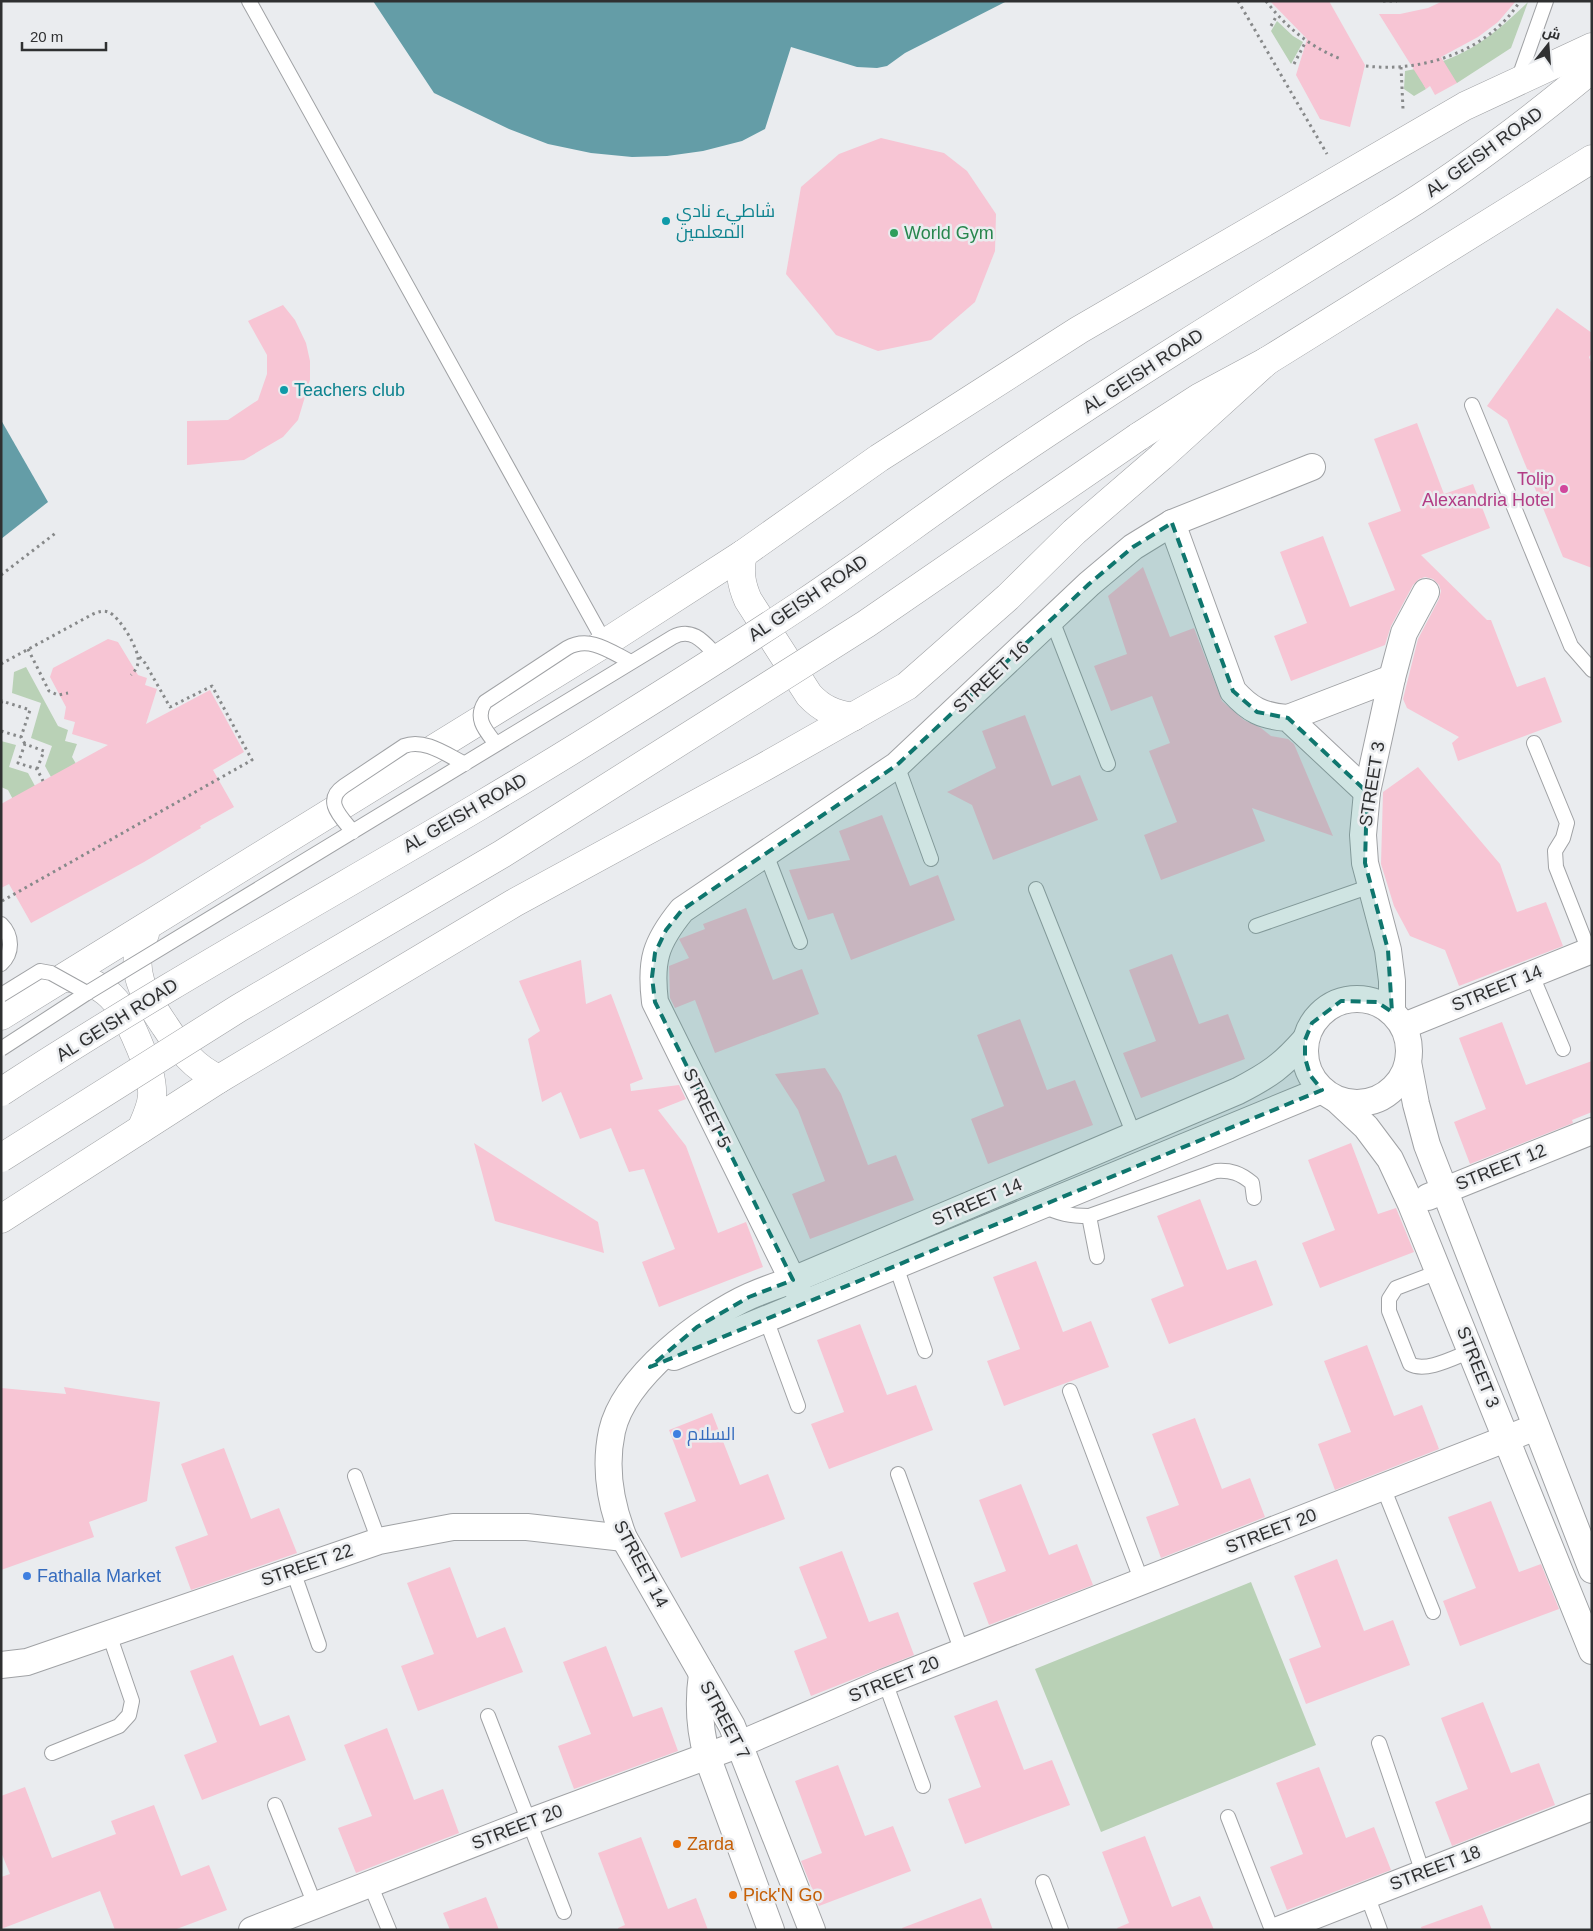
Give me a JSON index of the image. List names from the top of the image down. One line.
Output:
{"streets":{"highway":["AL GEISH ROAD"],"street":["STREET 16","STREET 3","STREET 14","STREET 5","STREET 12","STREET 20","STREET 22","STREET 7","STREET 18"]},"crossings":[["STREET 16","STREET 5"],["STREET 3","STREET 14"],["STREET 3","STREET 12"],["STREET 3","STREET 20"],["STREET 14","STREET 5"],["STREET 14","STREET 22"],["STREET 14","STREET 7"],["STREET 20","STREET 7"]],"places":["شاطيء نادي المعلمين","World Gym","Teachers club","Tolip Alexandria Hotel","السلام","Fathalla Market","Zarda","Pick'N Go"],"scale_bar":"20 m","north":"top"}
